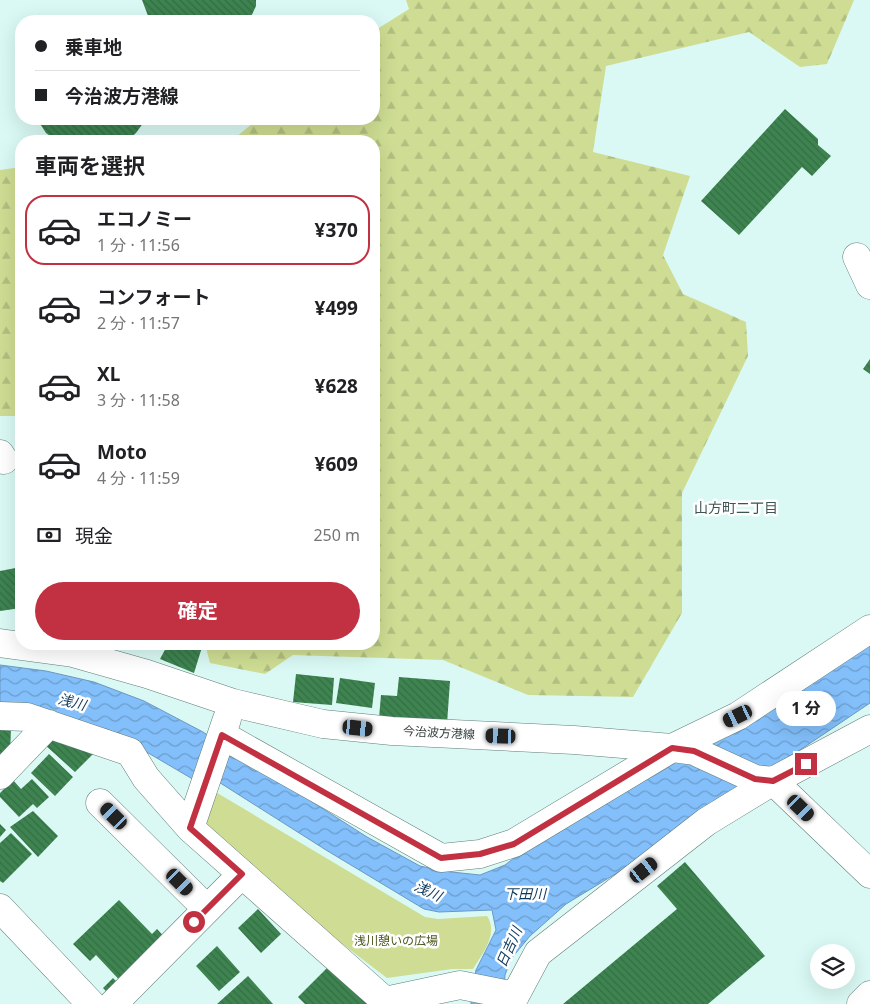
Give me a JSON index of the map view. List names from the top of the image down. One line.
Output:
{"streets":{"street":["今治波方港線"]},"districts":["山方町二丁目"],"water":["浅川","下田川","日吉川"],"parks":["浅川憩いの広場"],"page":{"banner":["乗車地","今治波方港線"],"heading":"車両を選択","list":[{"name":"エコノミー","note":"1 分 · 11:56","value":"¥370"},{"name":"コンフォート","note":"2 分 · 11:57","value":"¥499"},{"name":"XL","note":"3 分 · 11:58","value":"¥628"},{"name":"Moto","note":"4 分 · 11:59","value":"¥609"}],"pay":["現金","250 m"],"buttons":"確定","bubble":"1 分"}}
